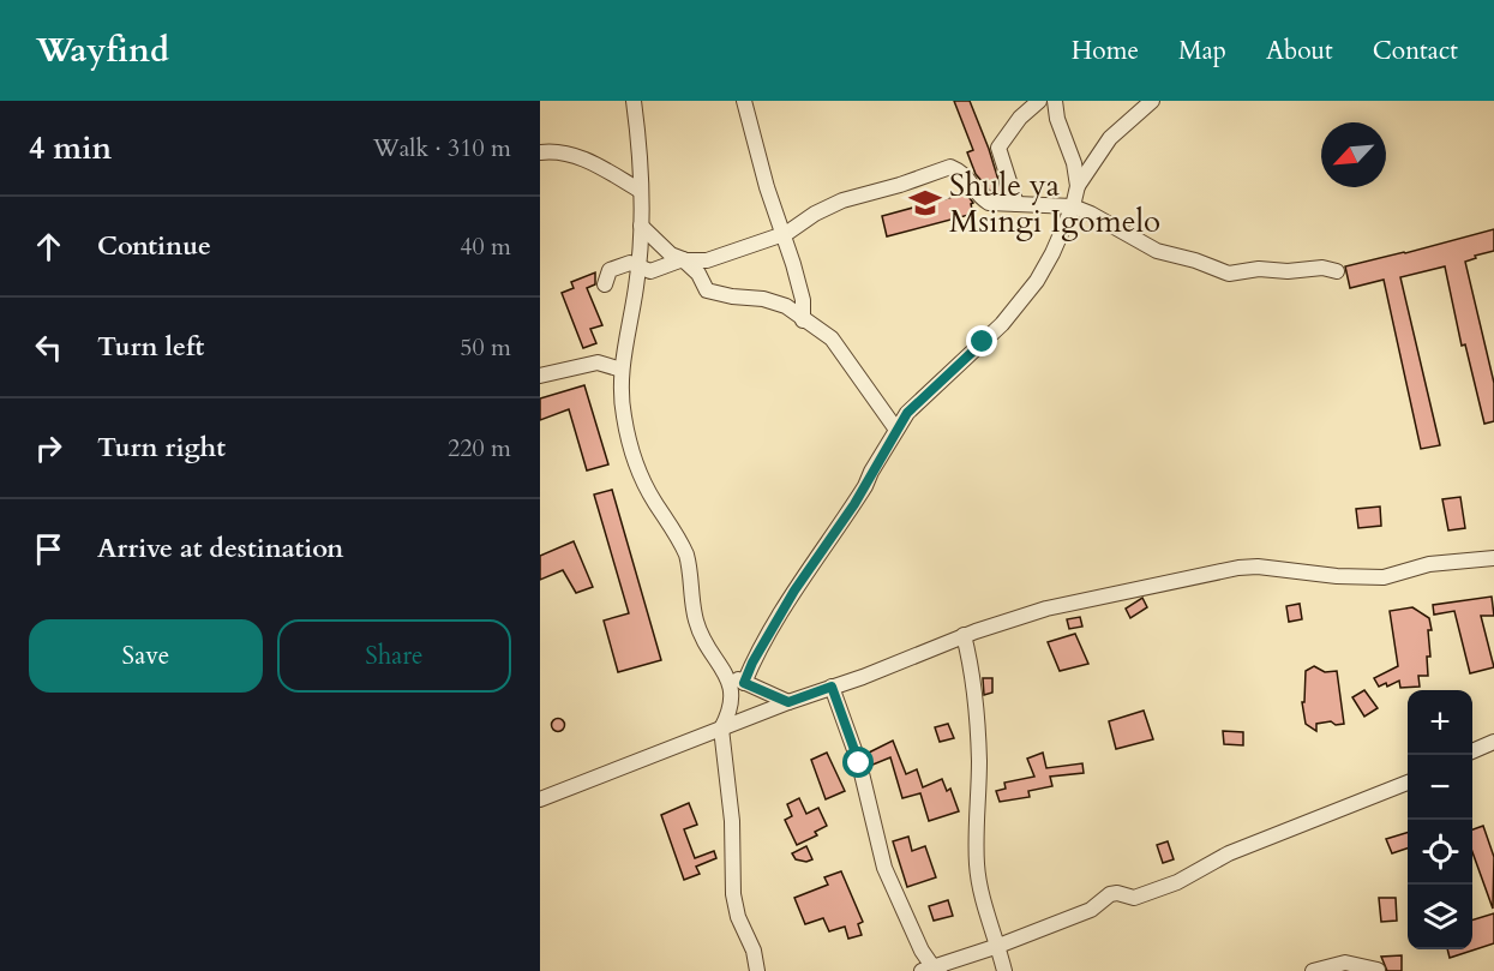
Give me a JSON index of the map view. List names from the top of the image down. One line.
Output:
{"places":{"school or university":["Shule ya Msingi Igomelo"]},"north":"bottom left","page":{"header":"Wayfind","nav":["Home","Map","About","Contact"],"heading":["4 min","Walk · 310 m"],"list":[["Continue","40 m"],["Turn left","50 m"],["Turn right","220 m"],"Arrive at destination"],"buttons":["Save","Share"],"map_buttons":["+","−"]}}
